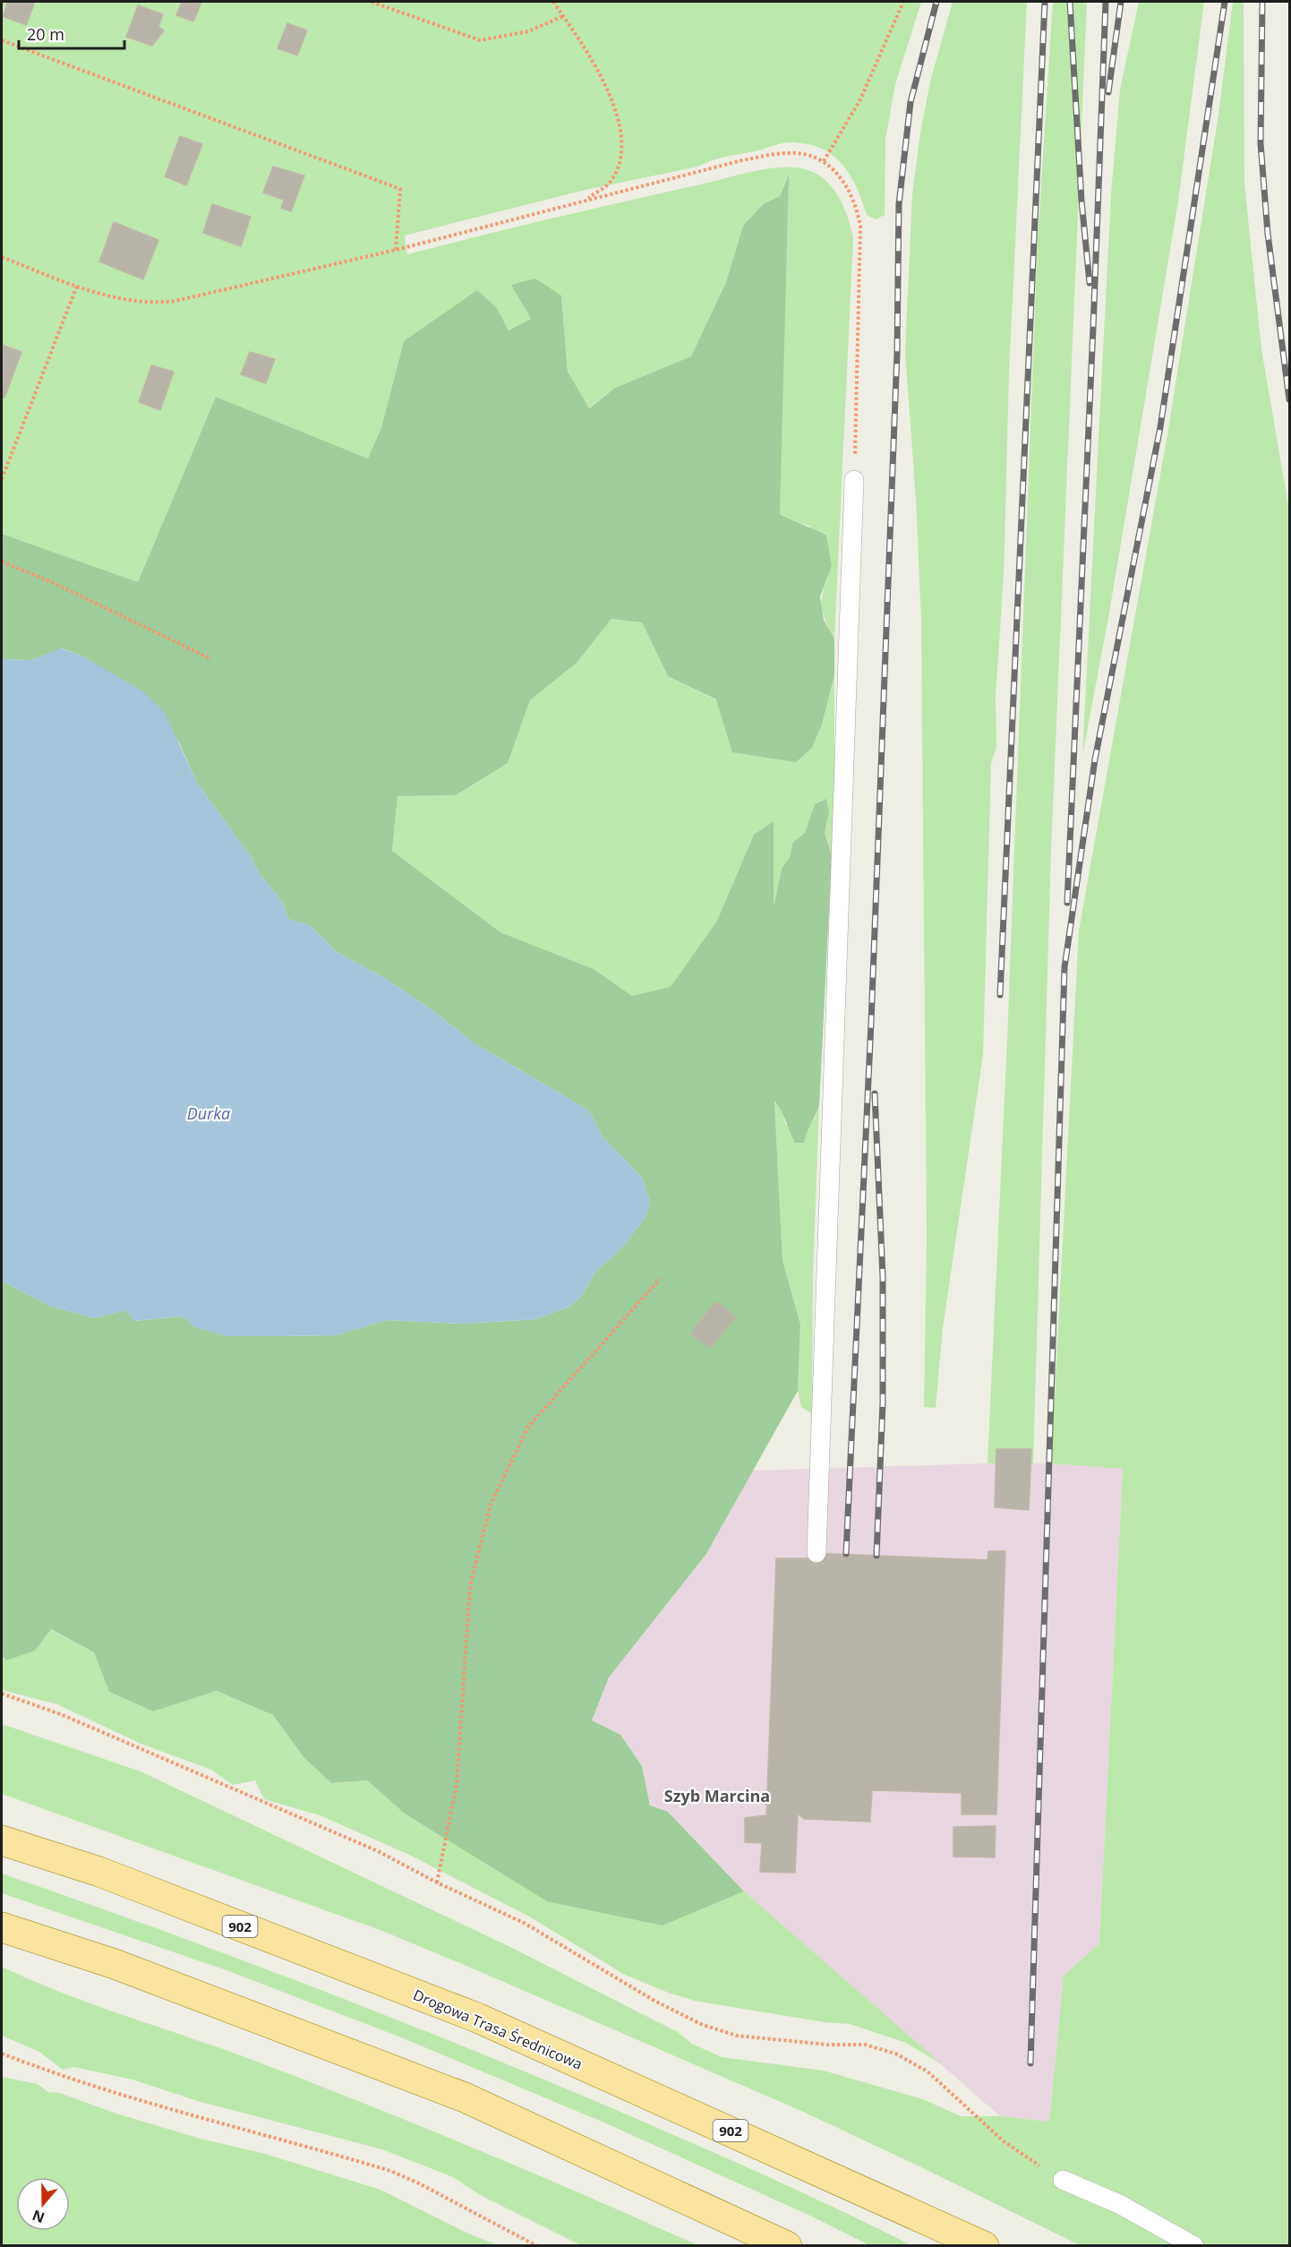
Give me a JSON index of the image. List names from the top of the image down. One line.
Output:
{"streets":{"main road":["902","Drogowa Trasa Średnicowa"]},"districts":["Szyb Marcina"],"water":["Durka"],"scale_bar":"20 m","north":"bottom"}
